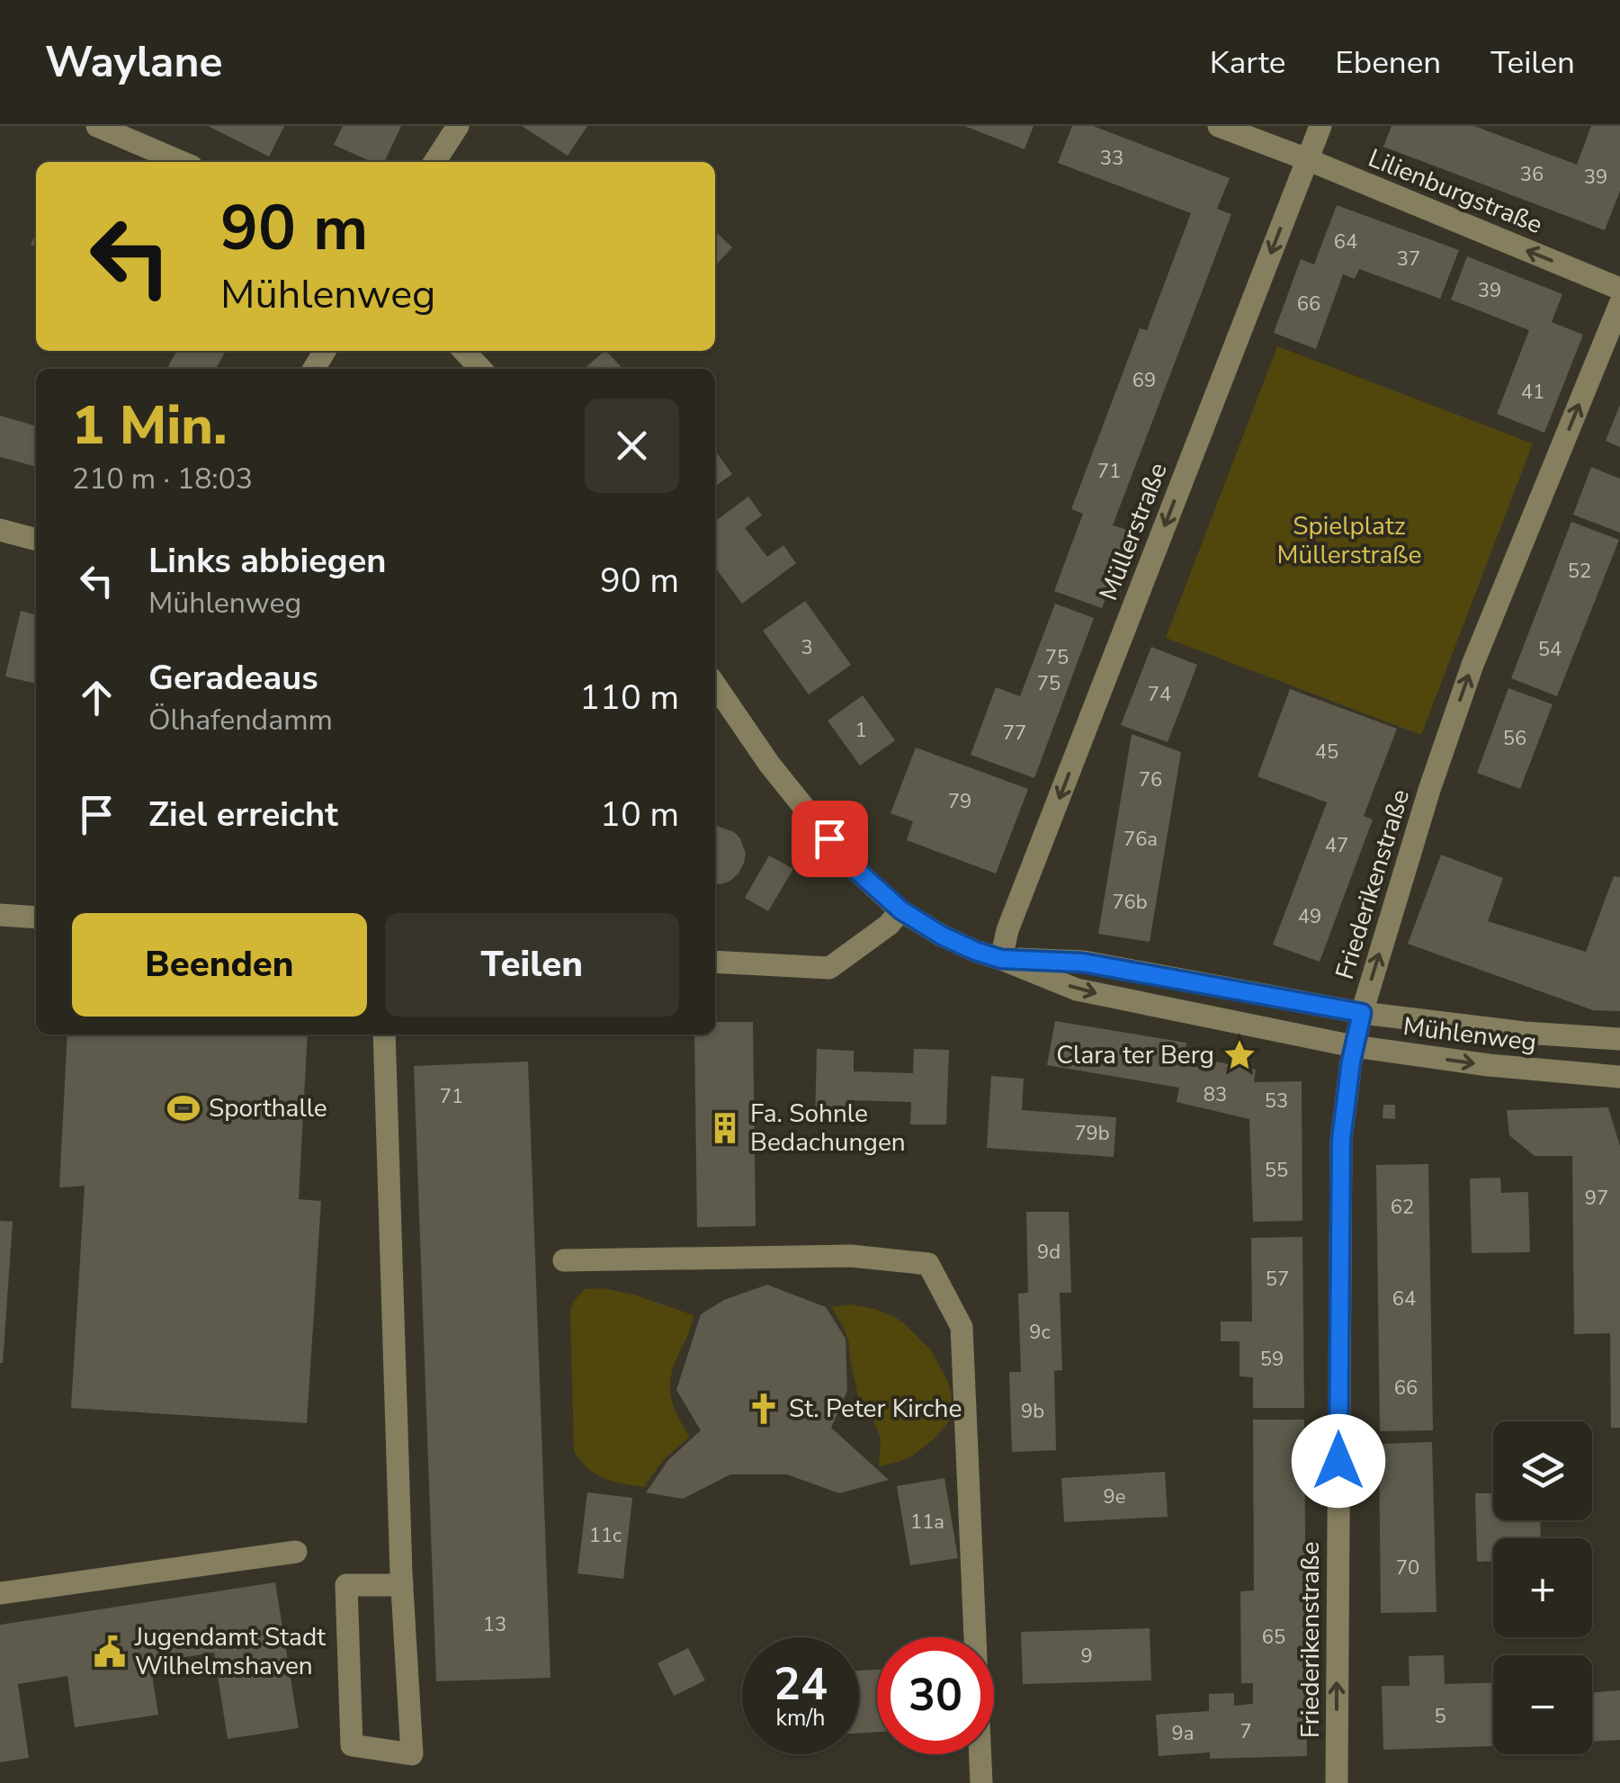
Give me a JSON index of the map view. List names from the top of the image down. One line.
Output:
{"streets":{"street":["Lilienburgstraße","Müllerstraße","Friederikenstraße","Mühlenweg"]},"crossings":[["Lilienburgstraße","Müllerstraße"],["Müllerstraße","Mühlenweg"],["Friederikenstraße","Mühlenweg"]],"one_way":["Lilienburgstraße","Müllerstraße","Friederikenstraße"],"parks":["Spielplatz Müllerstraße"],"places":{"place":["Clara ter Berg"],"sports":["Sporthalle"],"building":["Fa. Sohnle Bedachungen"],"church":["St. Peter Kirche"],"public building":["Jugendamt Stadt Wilhelmshaven"]},"house_numbers":["33","36","39","64","37","39","66","69","41","71","52","3","54","75","75","74","1","77","56","45","76","79","76a","47","76b","49","83","71","53","79b","55","97","62","9d","57","64","9c","59","66","9b","9e","11a","11c","70","13","65","9","5","7","9a"],"page":{"header":"Waylane","nav":["Karte","Ebenen","Teilen"],"turn":["90 m","Mühlenweg"],"heading":["1 Min.","210 m · 18:03"],"list":[{"name":"Links abbiegen","note":"Mühlenweg","value":"90 m"},{"name":"Geradeaus","note":"Ölhafendamm","value":"110 m"},{"name":"Ziel erreicht","value":"10 m"}],"buttons":["Beenden","Teilen"],"map_buttons":["+","−"],"speed":"24 km/h","limit":"30"}}
